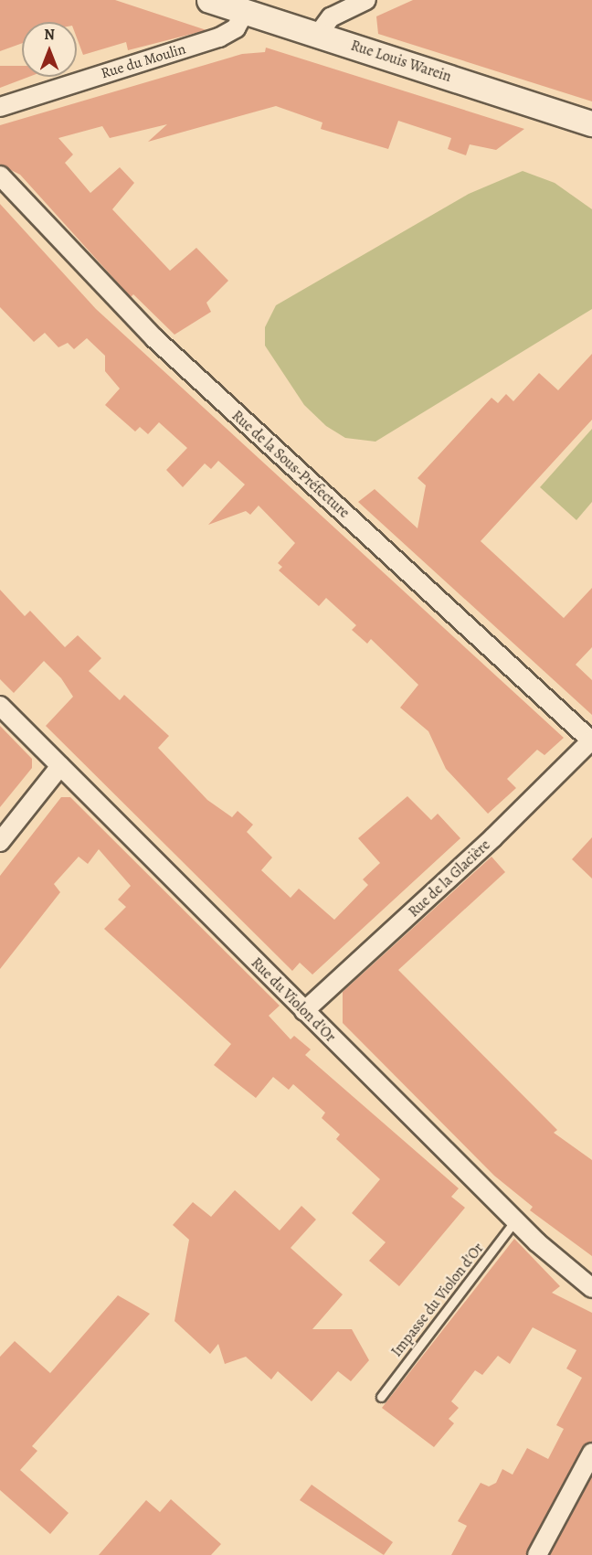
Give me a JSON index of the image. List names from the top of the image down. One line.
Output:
{"streets":{"main road":["Rue Louis Warein"],"street":["Rue du Moulin","Rue de la Sous-Préfecture","Rue de la Glacière","Rue du Violon d'Or"],"lane":["Impasse du Violon d'Or"]},"crossings":[["Rue du Moulin","Rue Louis Warein"],["Rue de la Sous-Préfecture","Rue de la Glacière"],["Rue de la Glacière","Rue du Violon d'Or"],["Rue du Violon d'Or","Impasse du Violon d'Or"]],"north":"top"}
